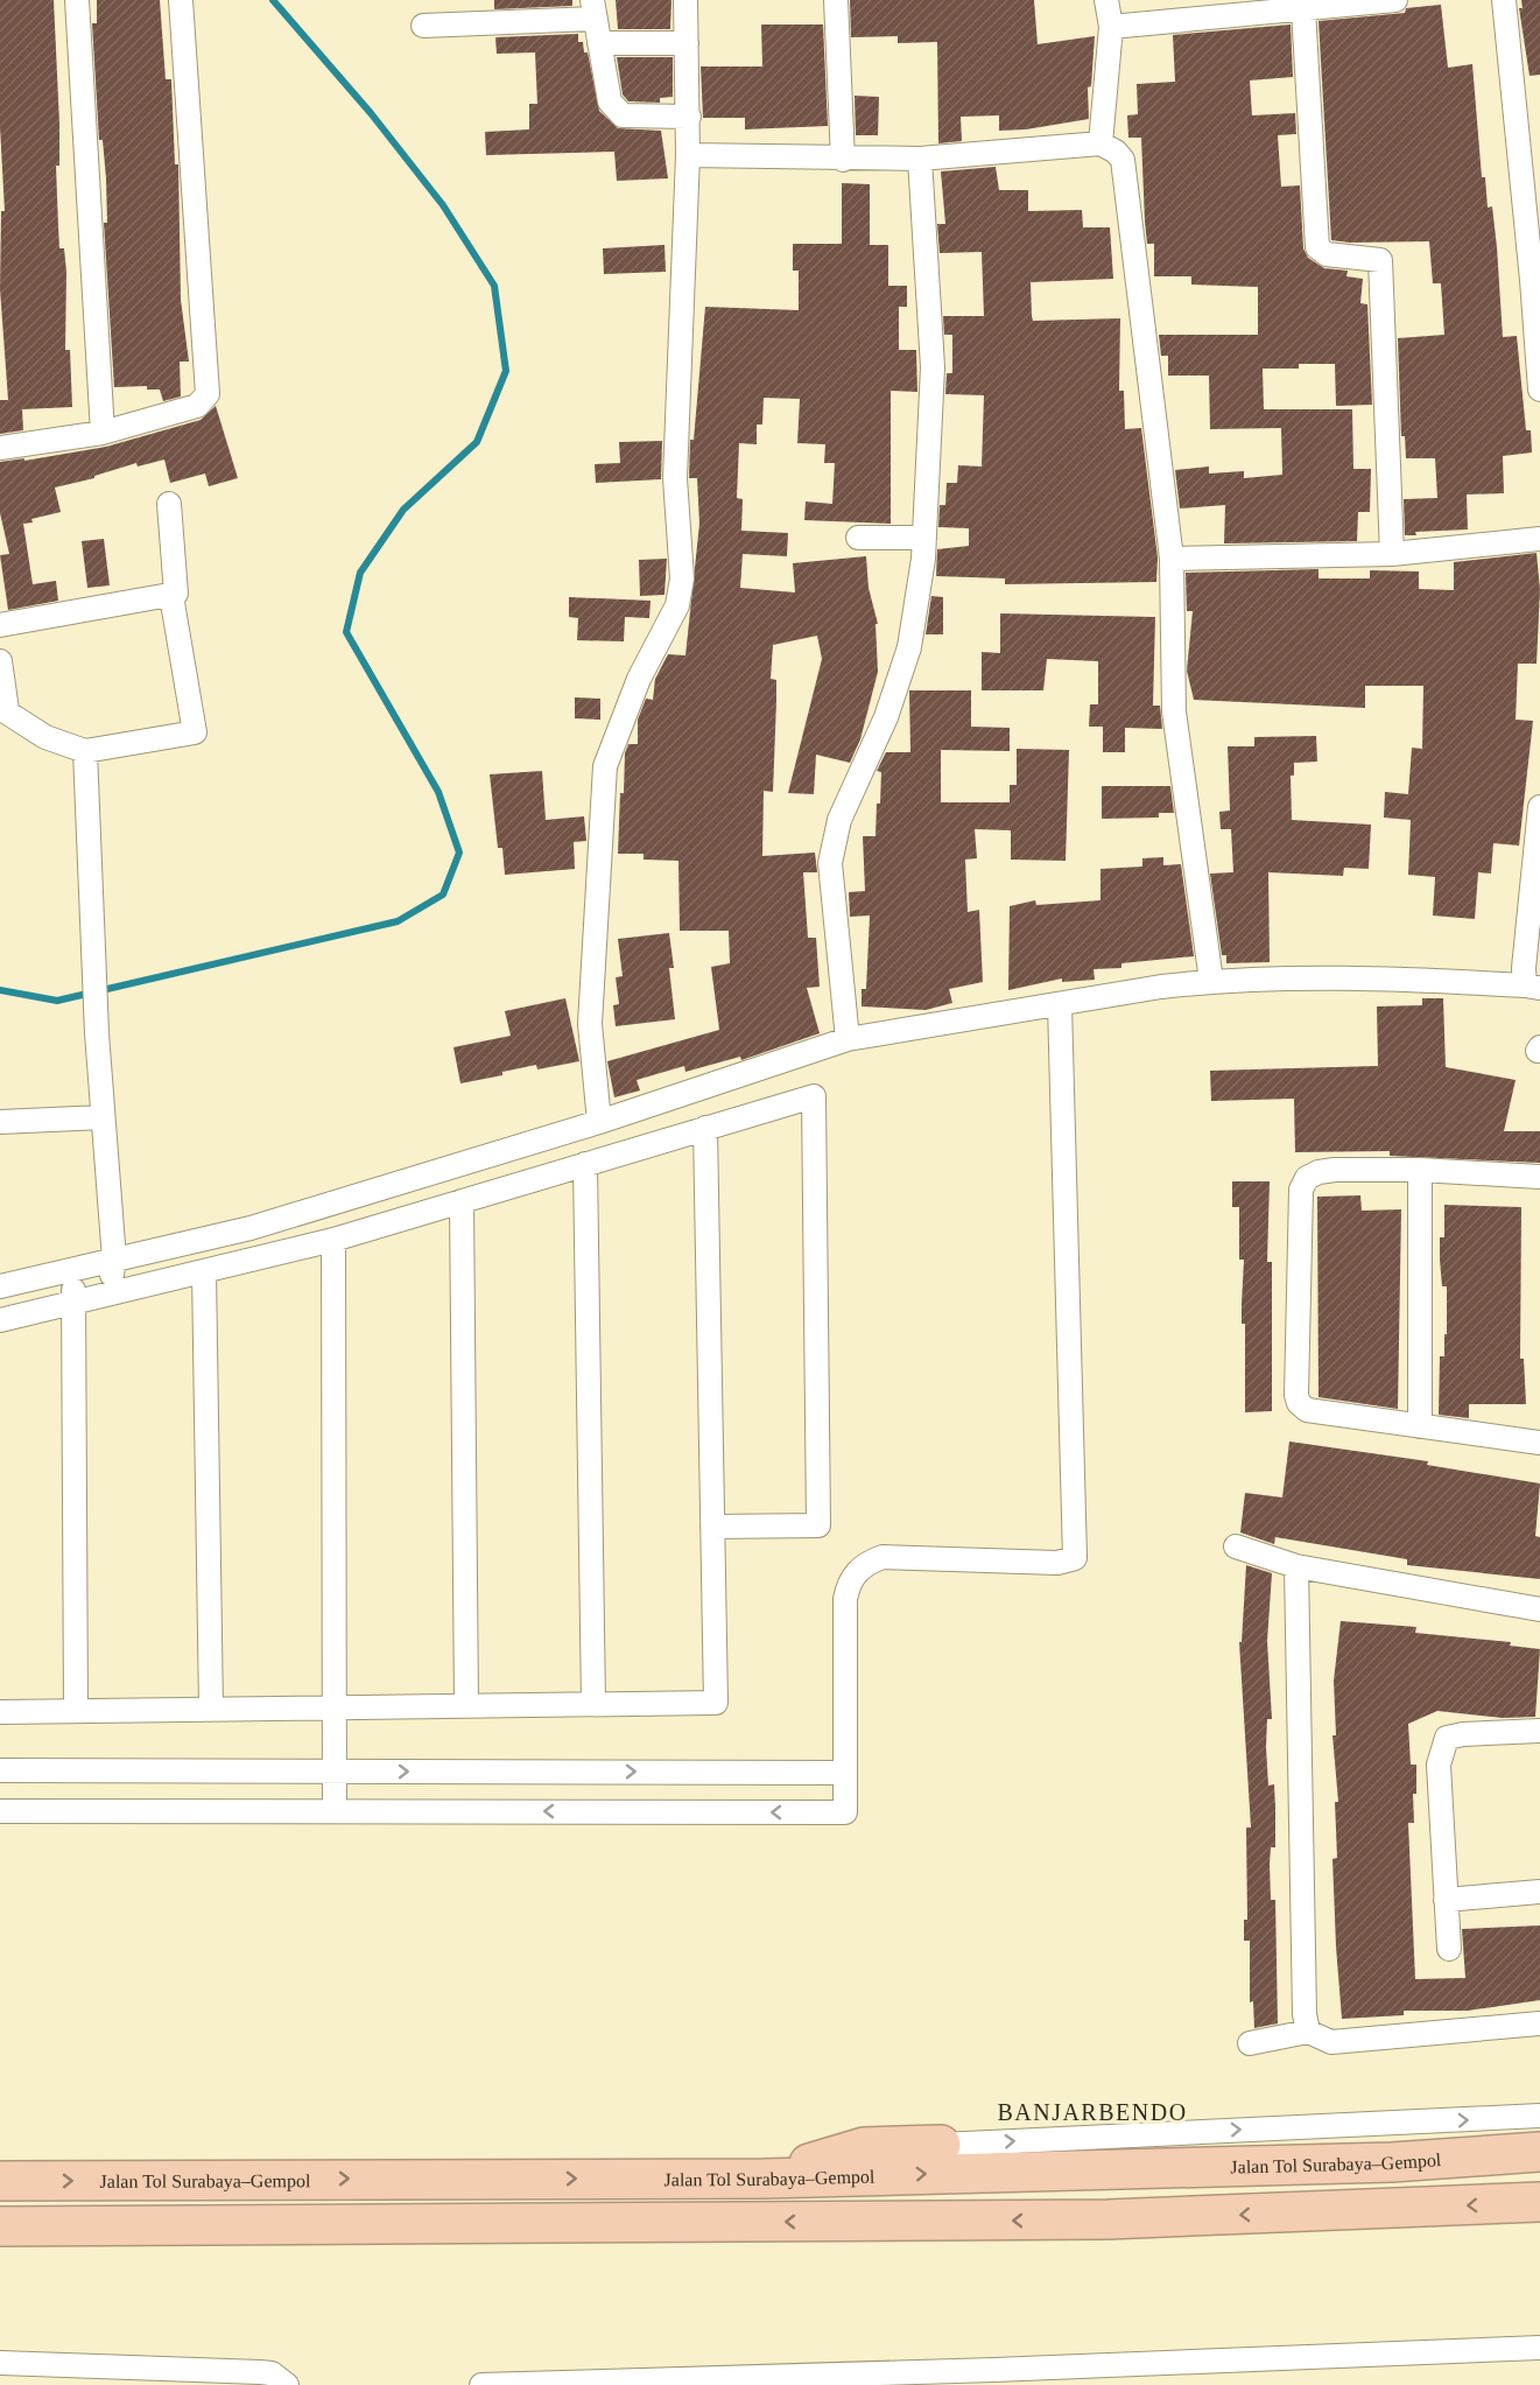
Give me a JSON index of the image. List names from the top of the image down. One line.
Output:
{"streets":{"highway":["Jalan Tol Surabaya–Gempol"]},"districts":["BANJARBENDO"]}
